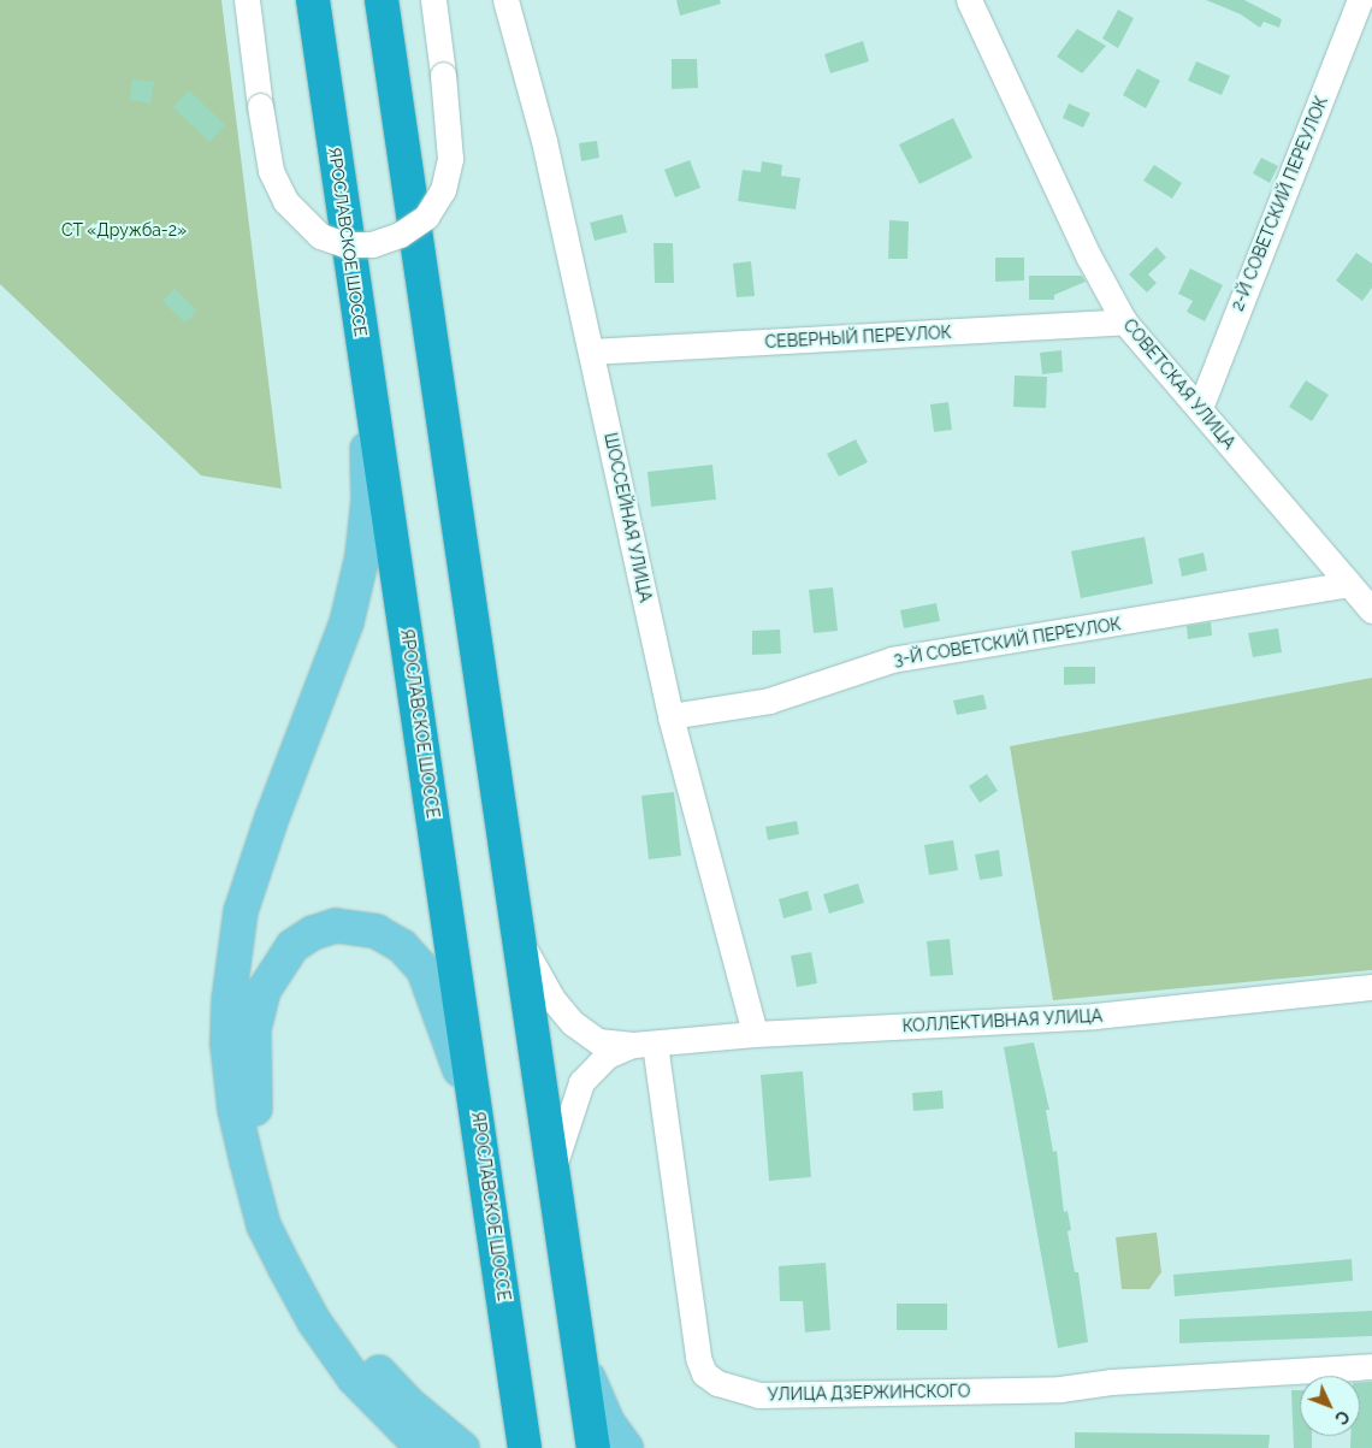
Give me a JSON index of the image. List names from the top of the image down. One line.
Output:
{"streets":{"highway":["ЯРОСЛАВСКОЕ ШОССЕ"],"street":["2-Й СОВЕТСКИЙ ПЕРЕУЛОК","СЕВЕРНЫЙ ПЕРЕУЛОК","СОВЕТСКАЯ УЛИЦА","ШОССЕЙНАЯ УЛИЦА","3-Й СОВЕТСКИЙ ПЕРЕУЛОК","КОЛЛЕКТИВНАЯ УЛИЦА","УЛИЦА ДЗЕРЖИНСКОГО"]},"crossings":[["2-Й СОВЕТСКИЙ ПЕРЕУЛОК","СОВЕТСКАЯ УЛИЦА"],["СЕВЕРНЫЙ ПЕРЕУЛОК","СОВЕТСКАЯ УЛИЦА"],["СЕВЕРНЫЙ ПЕРЕУЛОК","ШОССЕЙНАЯ УЛИЦА"],["СОВЕТСКАЯ УЛИЦА","3-Й СОВЕТСКИЙ ПЕРЕУЛОК"],["ШОССЕЙНАЯ УЛИЦА","3-Й СОВЕТСКИЙ ПЕРЕУЛОК"],["ШОССЕЙНАЯ УЛИЦА","КОЛЛЕКТИВНАЯ УЛИЦА"],["КОЛЛЕКТИВНАЯ УЛИЦА","УЛИЦА ДЗЕРЖИНСКОГО"]],"parks":["СТ «Дружба-2»"],"north":"bottom right"}
